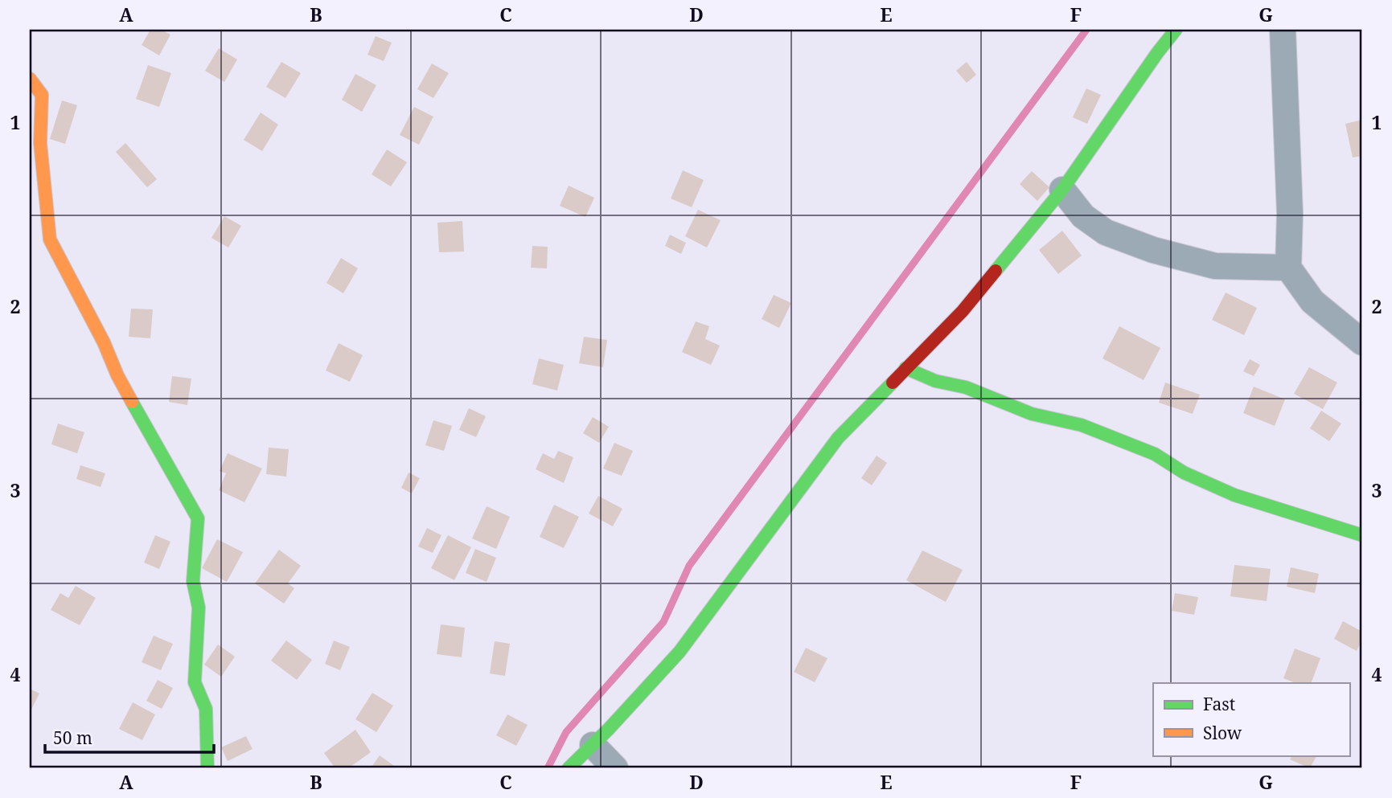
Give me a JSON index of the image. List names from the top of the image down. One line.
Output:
{"legend":["Fast","Slow"],"scale_bar":"50 m","grid":{"columns":["A","B","C","D","E","F","G"],"rows":["1","2","3","4"]}}
